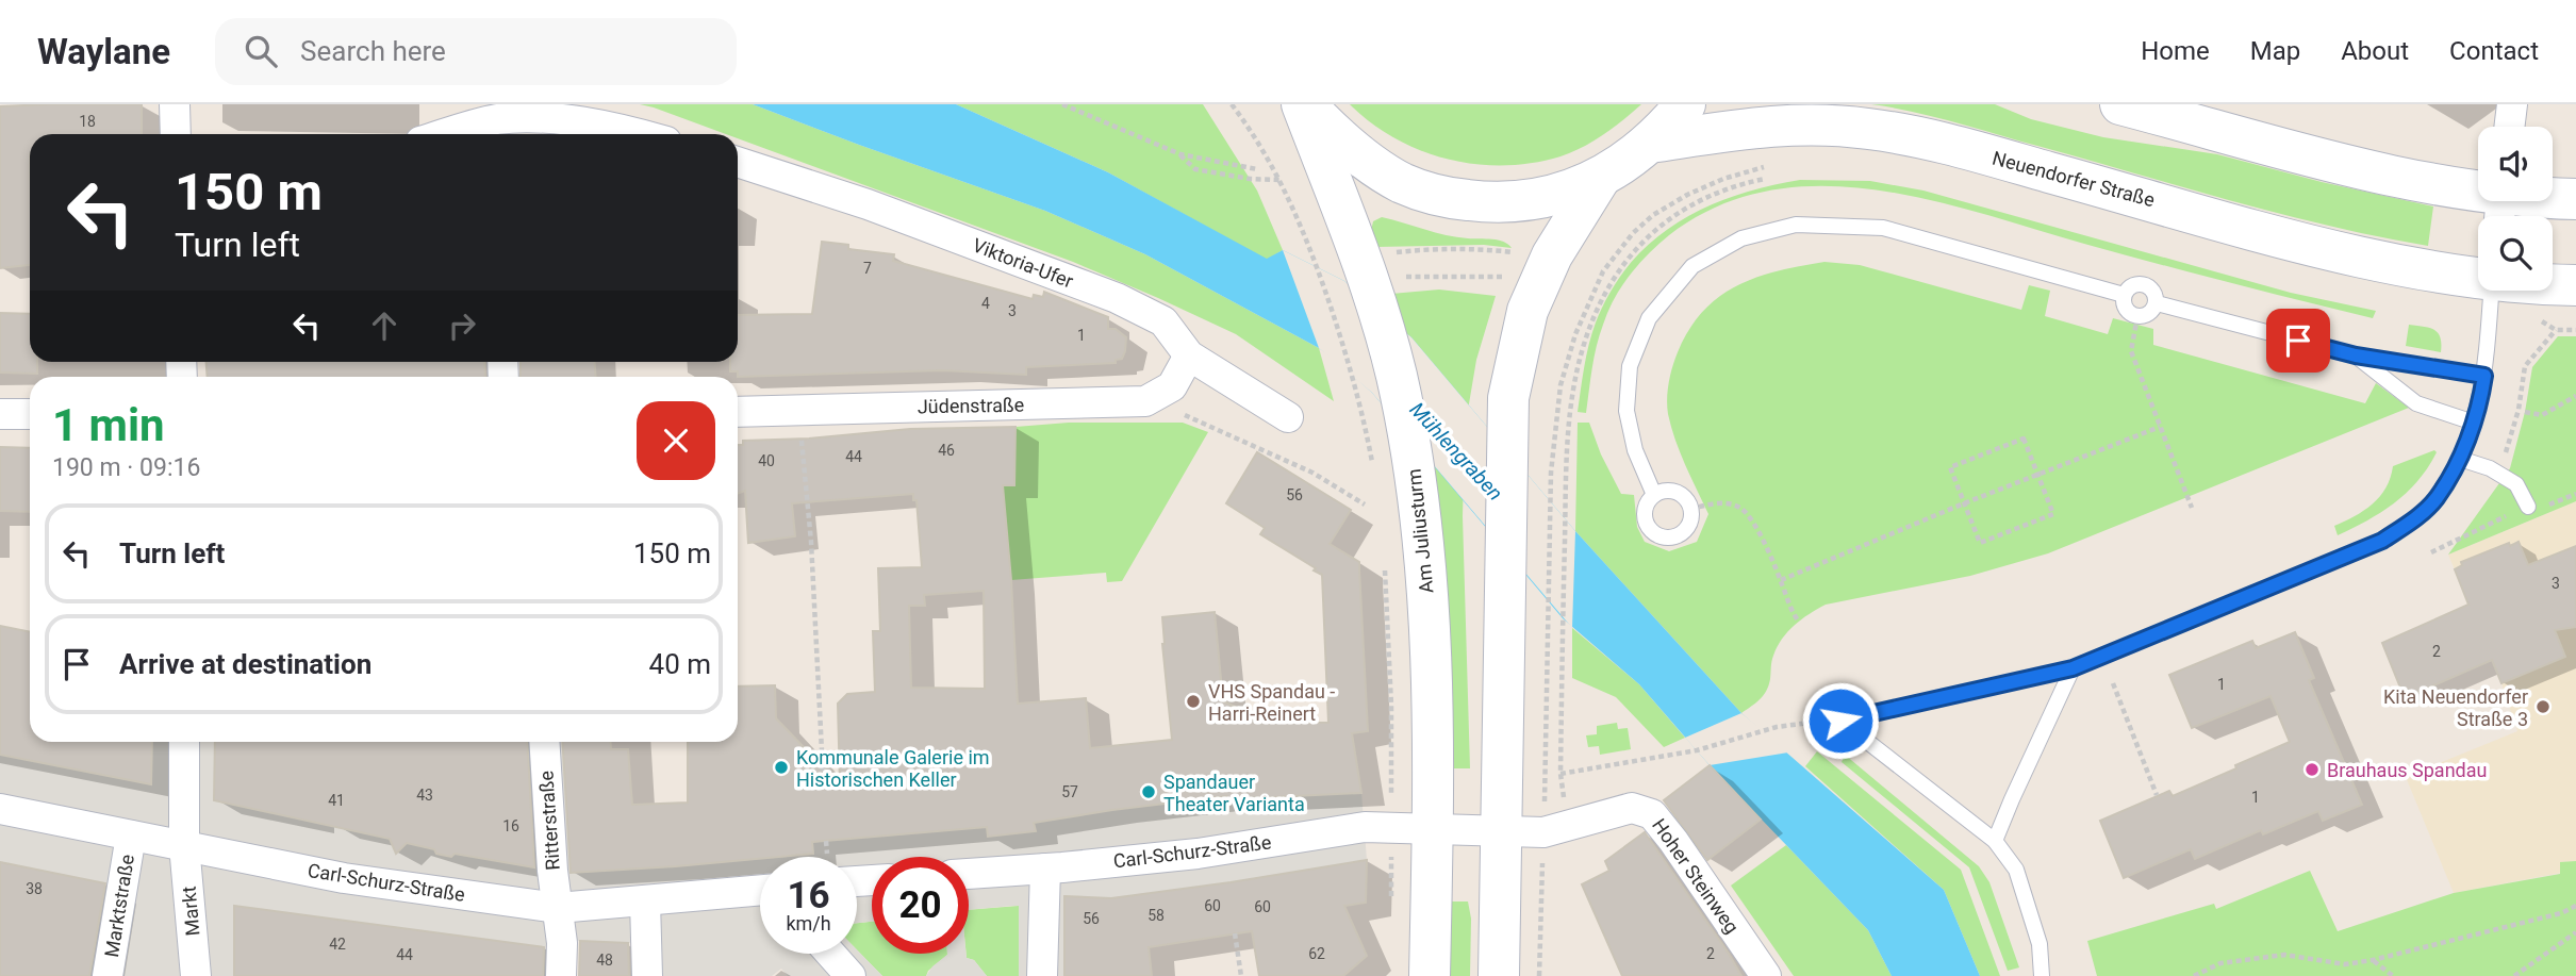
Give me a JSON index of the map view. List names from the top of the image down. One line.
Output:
{"streets":{"main road":["Neuendorfer Straße","Am Juliusturm"],"street":["Viktoria-Ufer","Jüdenstraße","Ritterstraße","Carl-Schurz-Straße","Hoher Steinweg","Marktstraße","Markt"]},"crossings":[["Am Juliusturm","Carl-Schurz-Straße"],["Am Juliusturm","Hoher Steinweg"],["Ritterstraße","Carl-Schurz-Straße"],["Carl-Schurz-Straße","Hoher Steinweg"],["Carl-Schurz-Straße","Marktstraße"],["Carl-Schurz-Straße","Markt"]],"water":["Mühlengraben"],"places":["VHS Spandau - Harri-Reinert","Kita Neuendorfer Straße 3","Kommunale Galerie im Historischen Keller","Brauhaus Spandau","Spandauer Theater Varianta"],"house_numbers":["18","7","4","3","1","46","44","40","56","3","2","1","57","43","1","41","16","38","60","60","58","56","42","62","2","44","48"],"page":{"header":"Waylane","search":"Search here","nav":["Home","Map","About","Contact"],"turn":["150 m","Turn left"],"heading":["1 min","190 m · 09:16"],"list":[{"name":"Turn left","value":"150 m"},{"name":"Arrive at destination","value":"40 m"}],"speed":"16 km/h","limit":"20"}}
